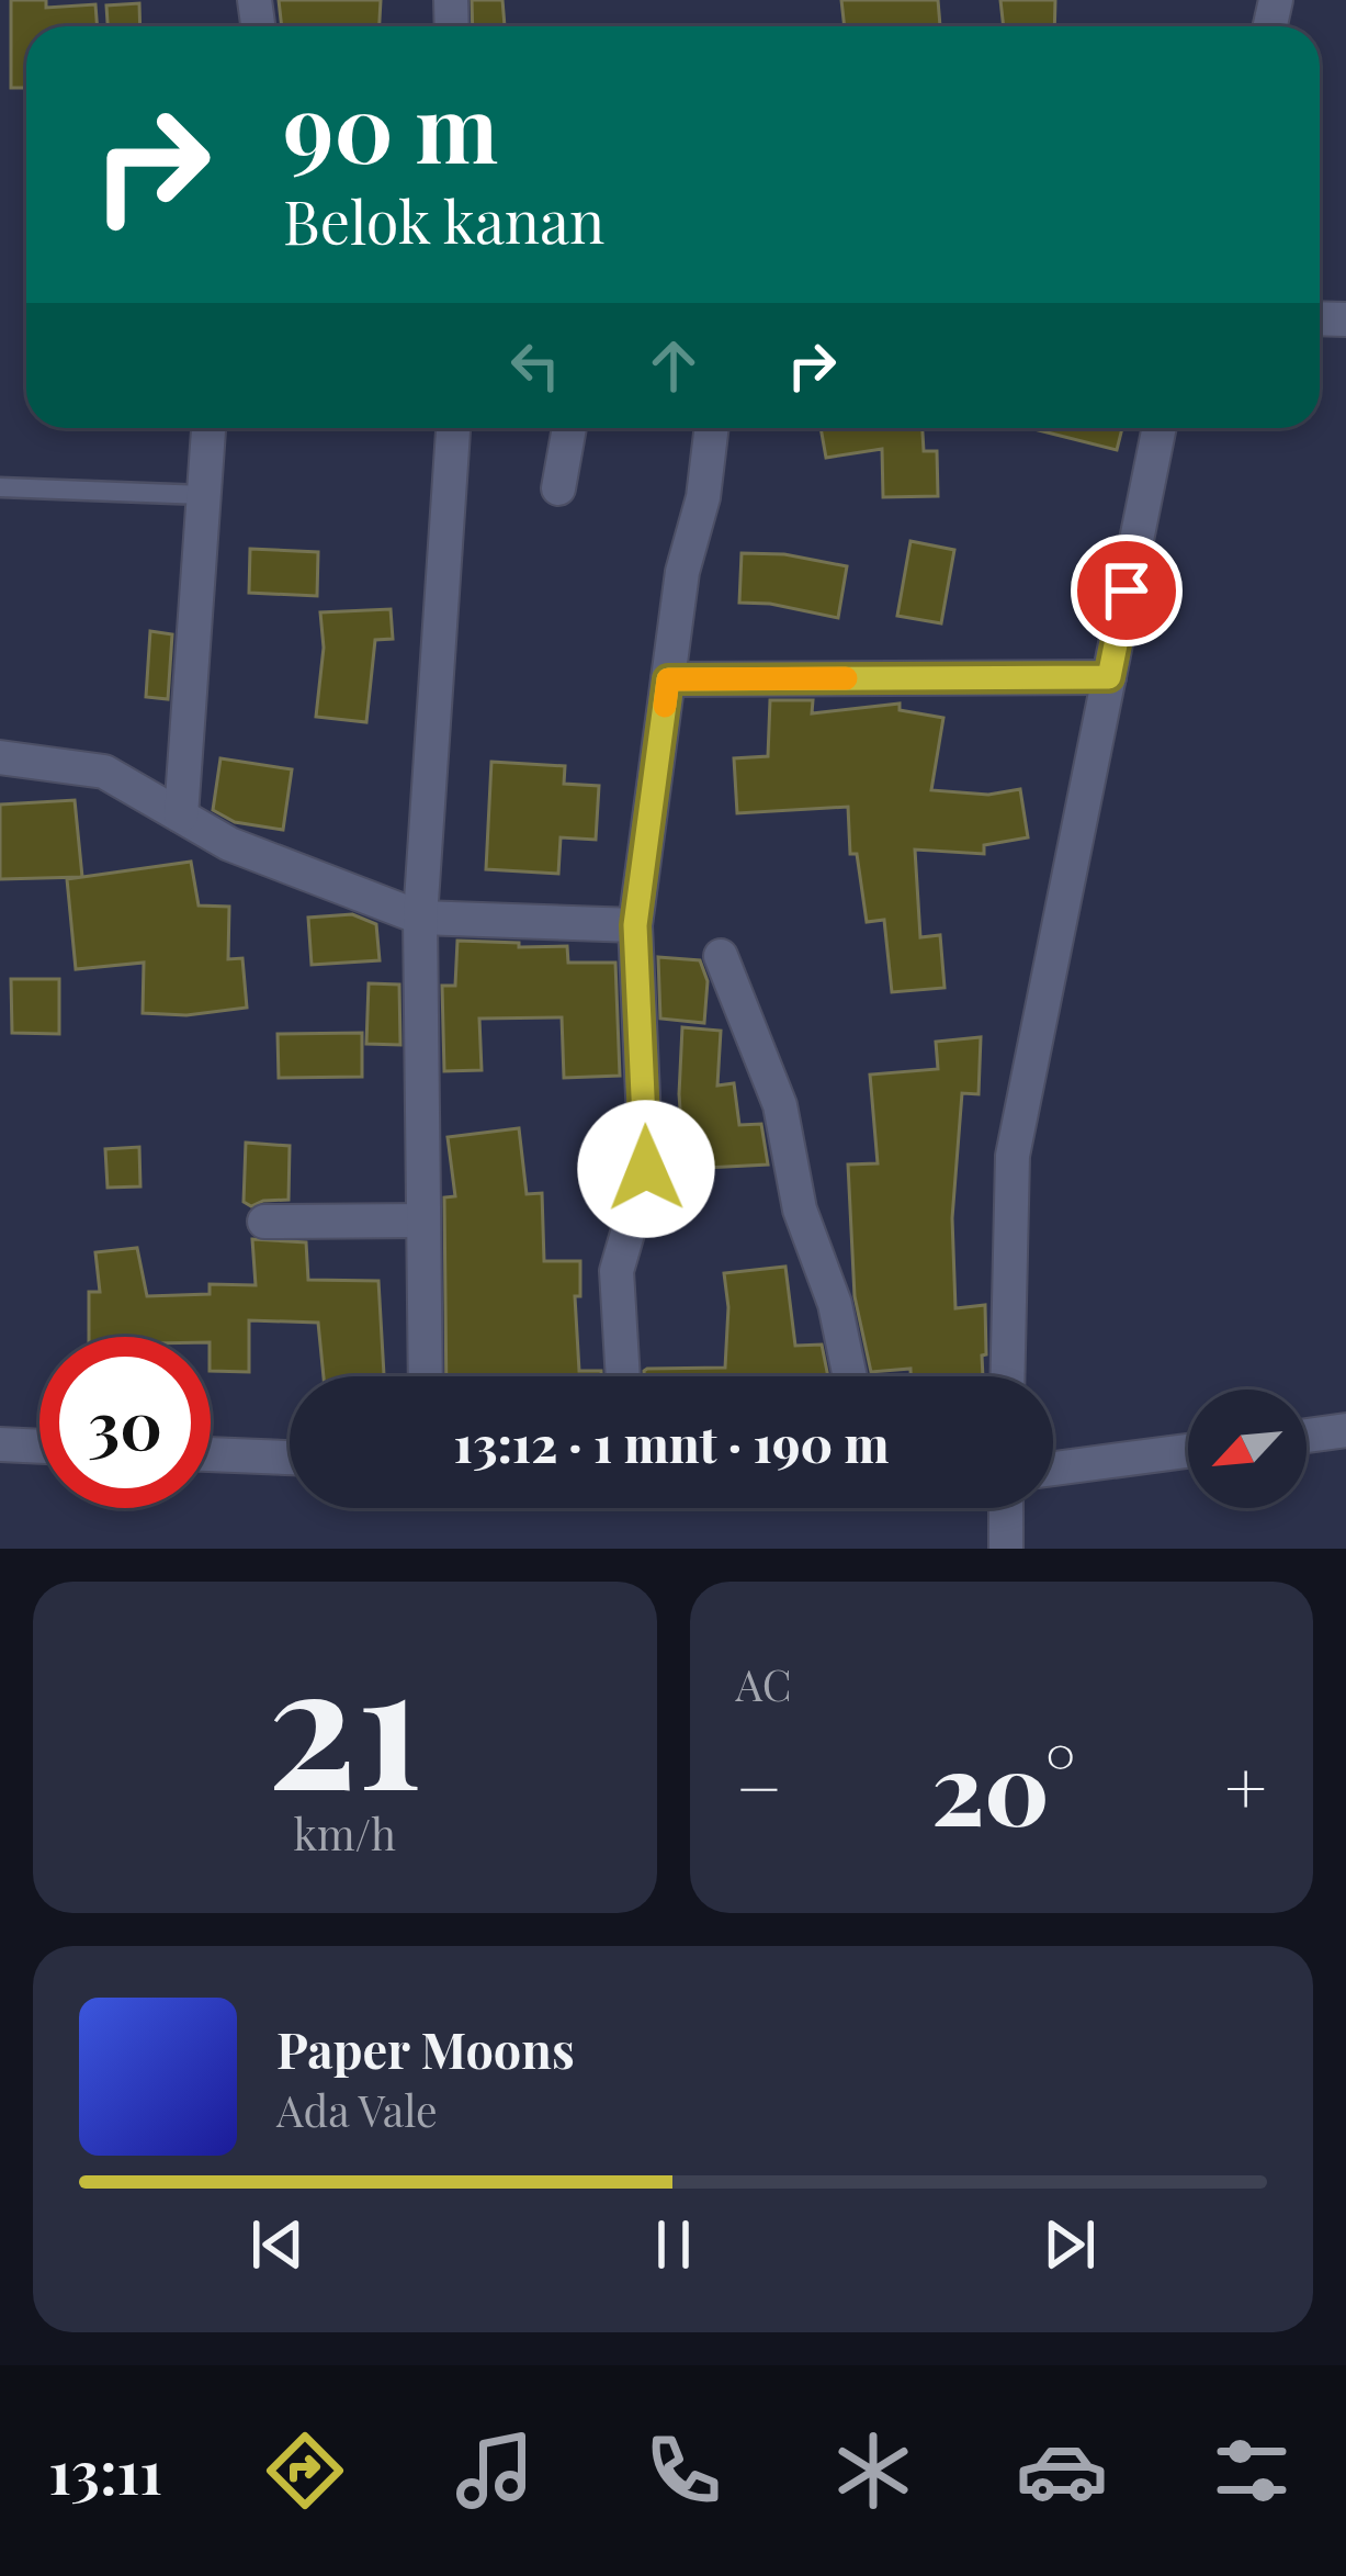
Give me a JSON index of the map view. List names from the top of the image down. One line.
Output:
{"north":"bottom left","page":{"turn":["90 m","Belok kanan"],"limit":"30","trip":"13:12 · 1 mnt · 190 m","tile":[["21","km/h"],"AC"],"heat":["−","20°","+"],"song":["Paper Moons","Ada Vale"],"tabs":"13:11"}}
